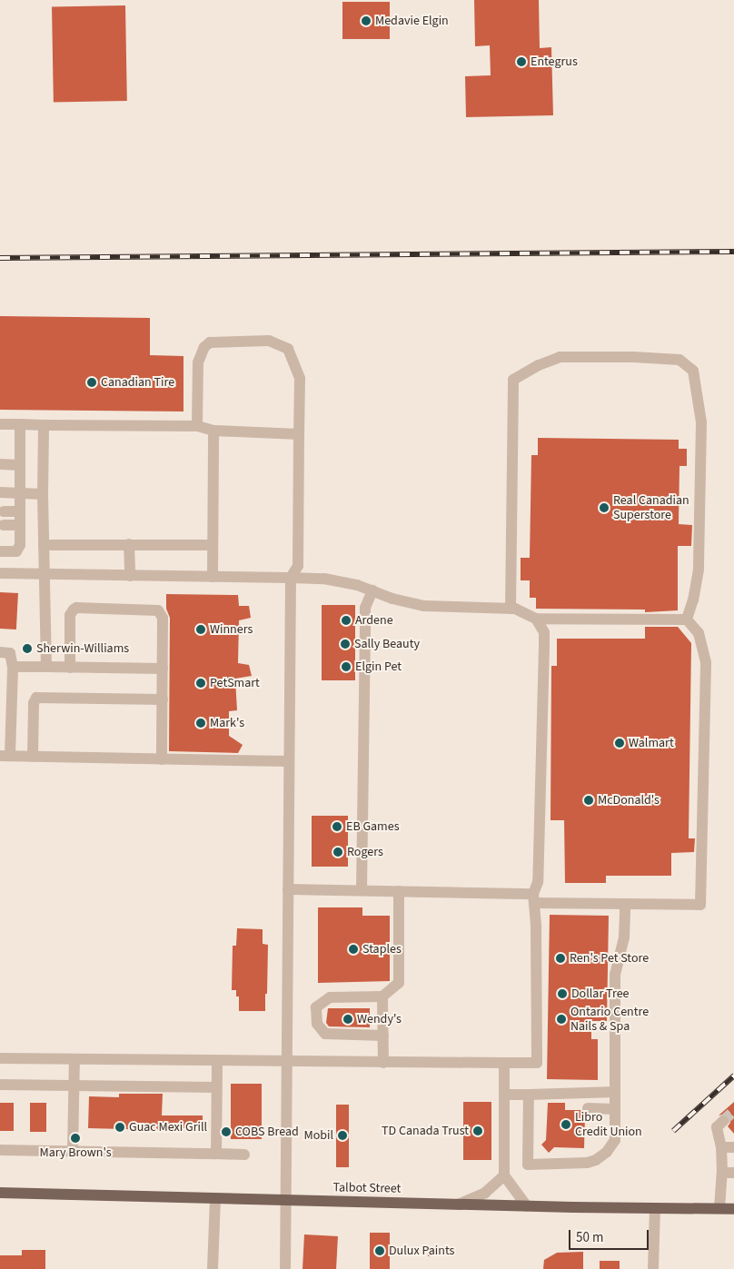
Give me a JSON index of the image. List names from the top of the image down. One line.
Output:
{"streets":{"main road":["Talbot Street"]},"places":["Medavie Elgin","Entegrus","Canadian Tire","Real Canadian Superstore","Ardene","Winners","Sally Beauty","Sherwin-Williams","Elgin Pet","PetSmart","Mark's","Walmart","McDonald's","EB Games","Rogers","Staples","Ren's Pet Store","Dollar Tree","Wendy's","Ontario Centre Nails & Spa","Libro Credit Union","Guac Mexi Grill","TD Canada Trust","COBS Bread","Mobil","Mary Brown's","Dulux Paints"],"scale_bar":"50 m"}
